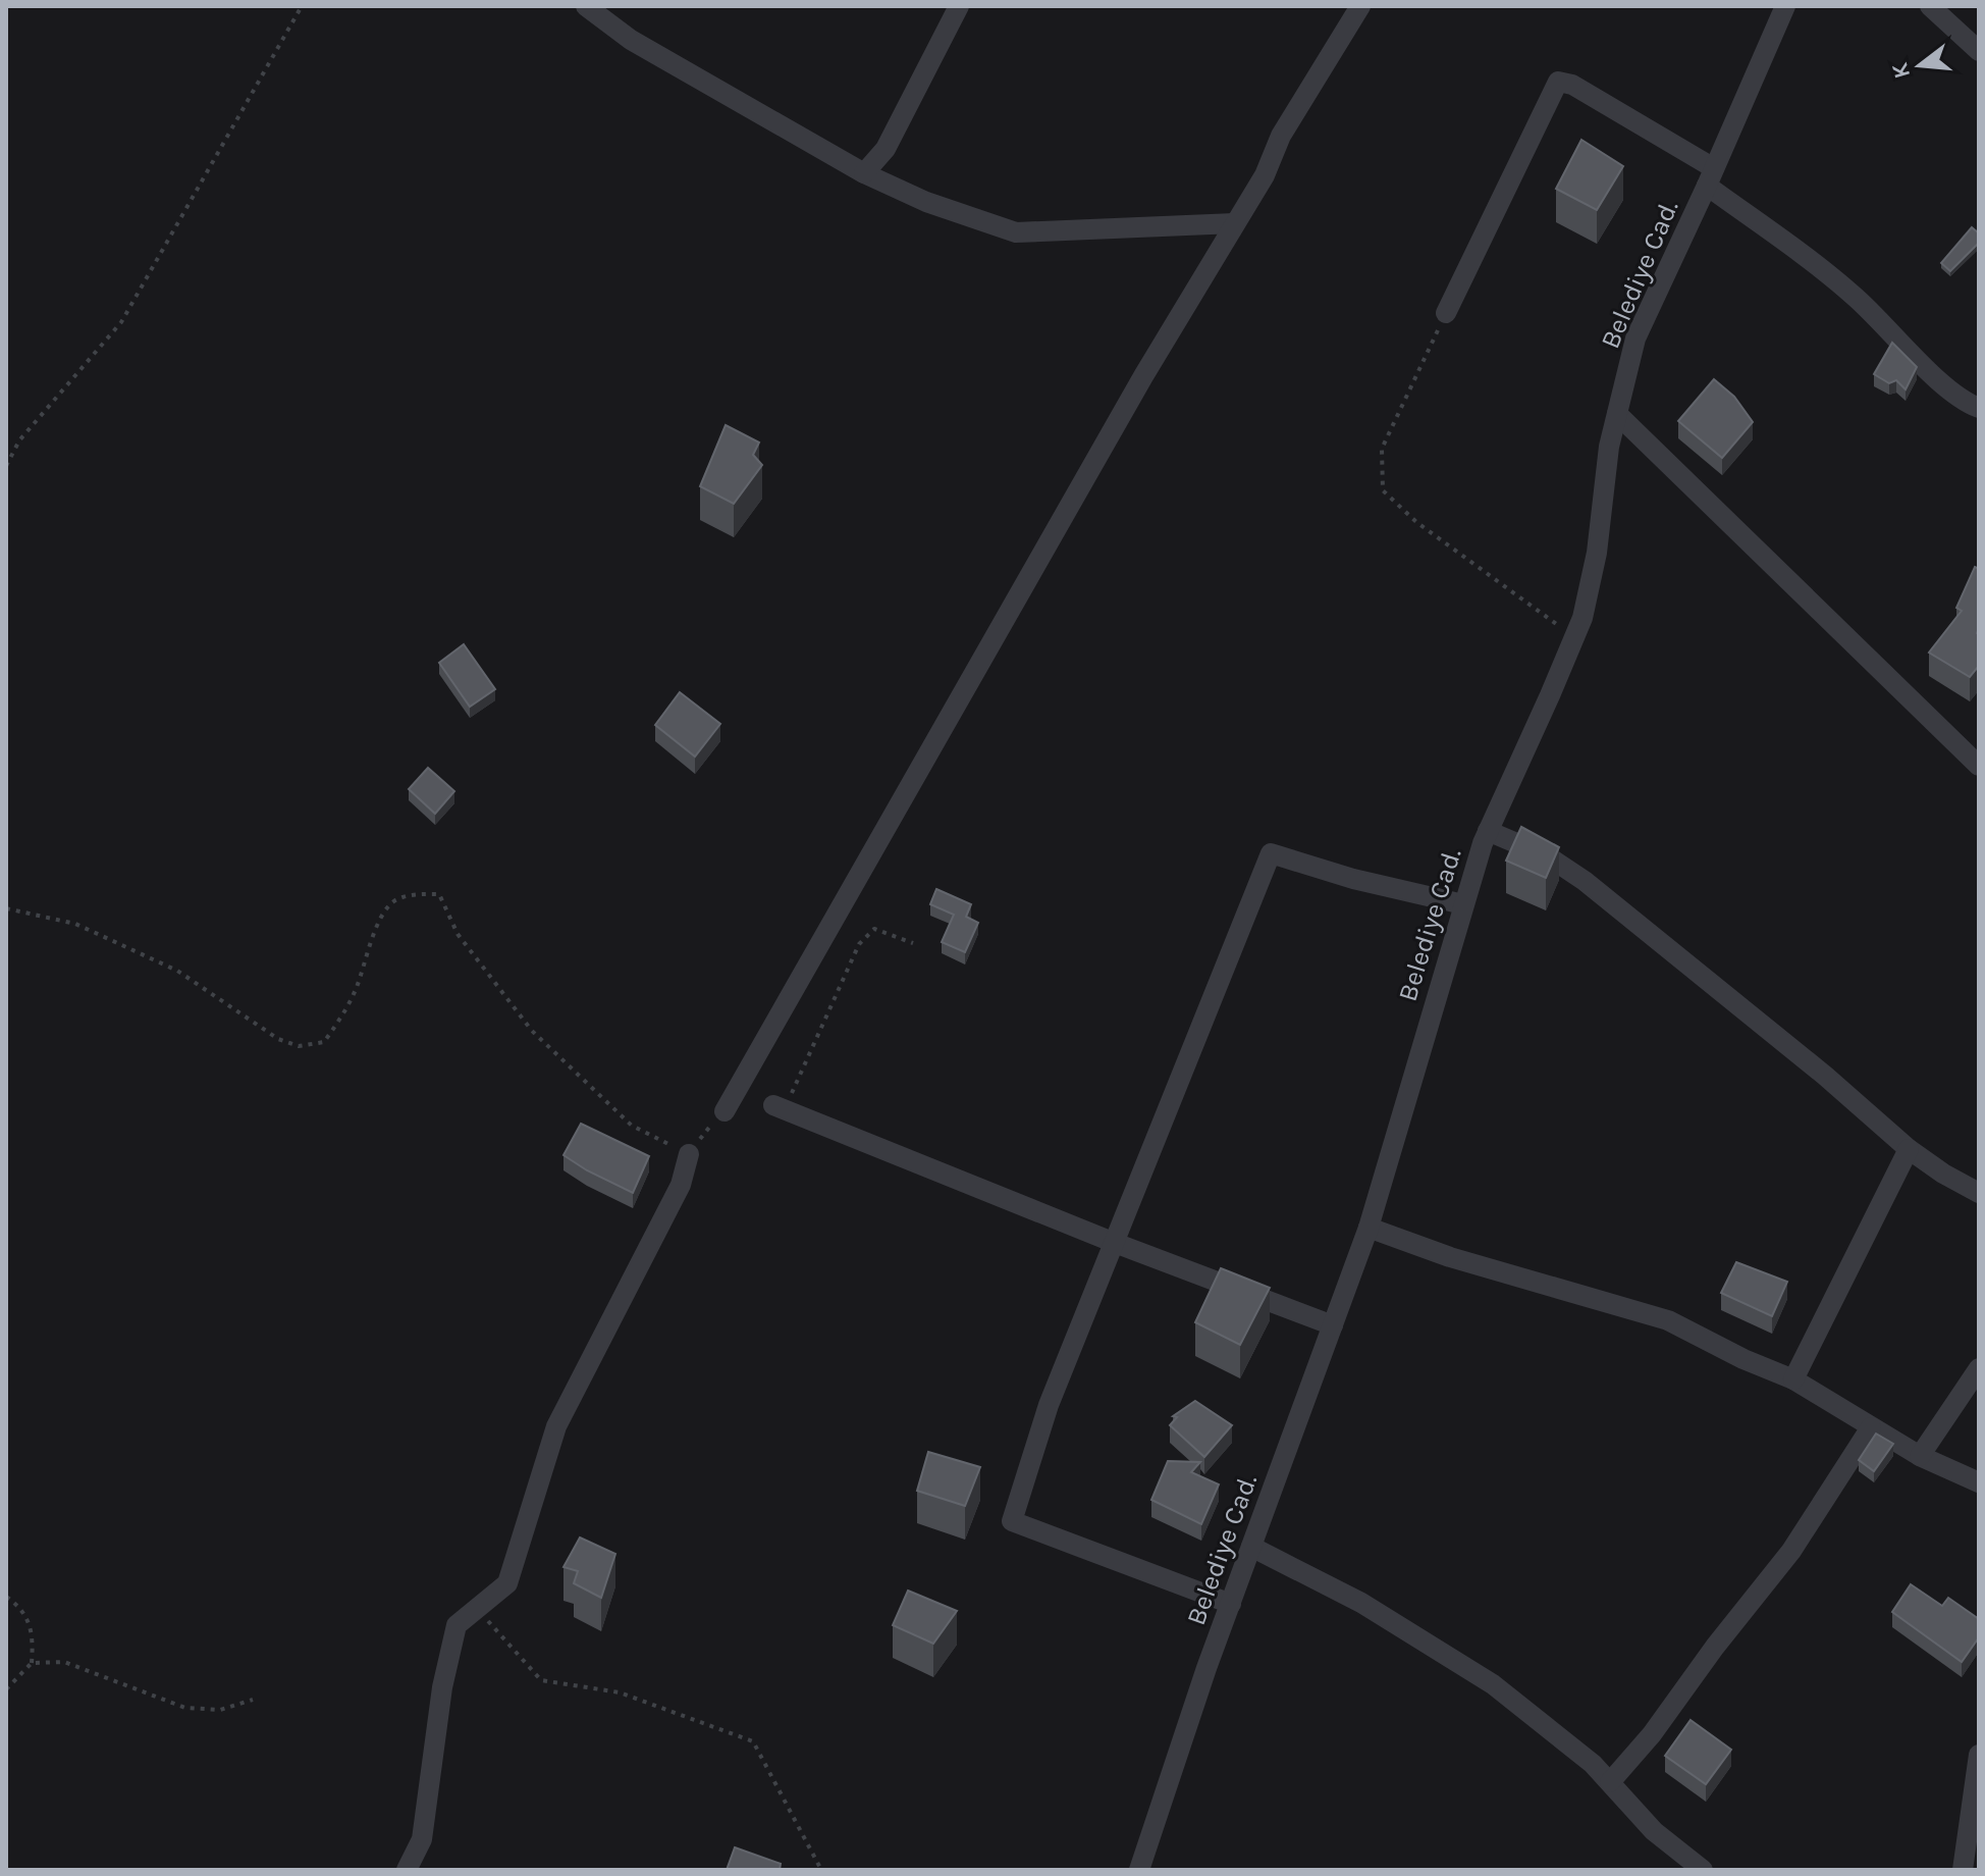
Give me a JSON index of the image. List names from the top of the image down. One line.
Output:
{"streets":{"street":["Belediye Cad."]},"north":"left"}
